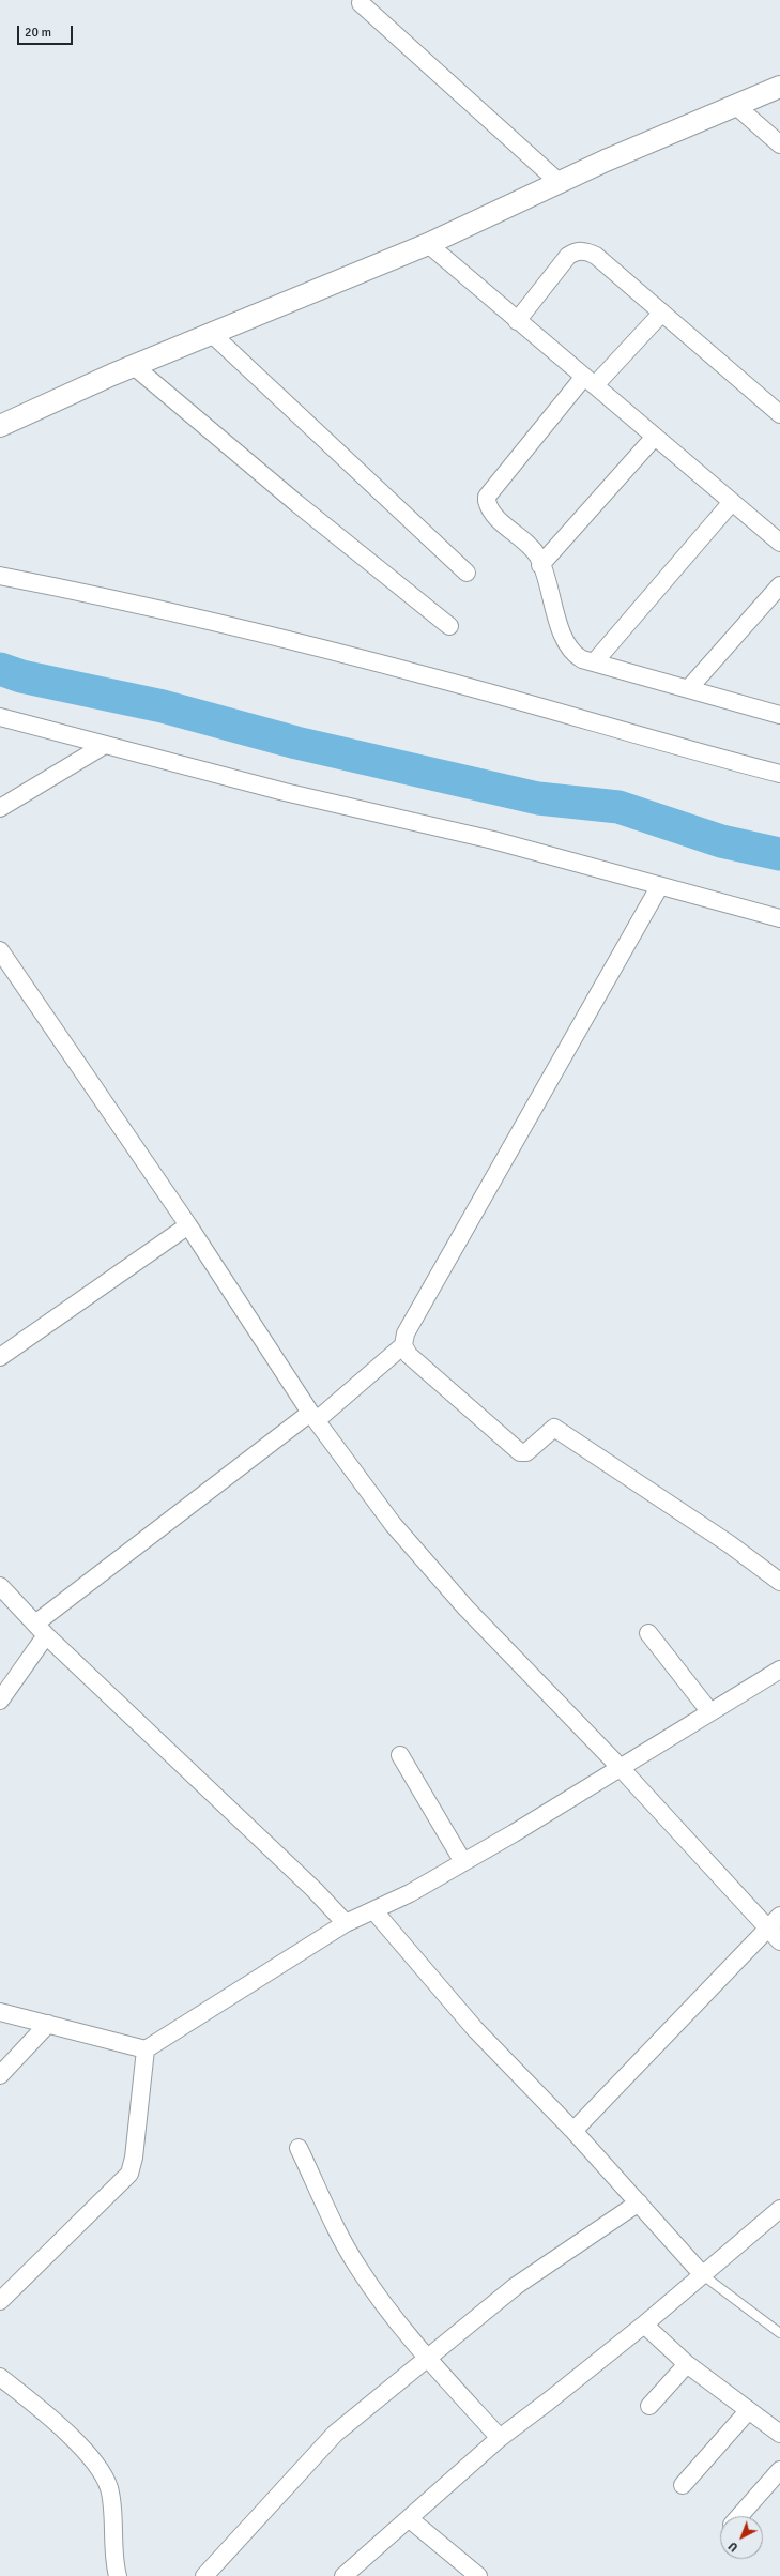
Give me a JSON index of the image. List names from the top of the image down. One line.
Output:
{"scale_bar":"20 m","north":"bottom left"}
